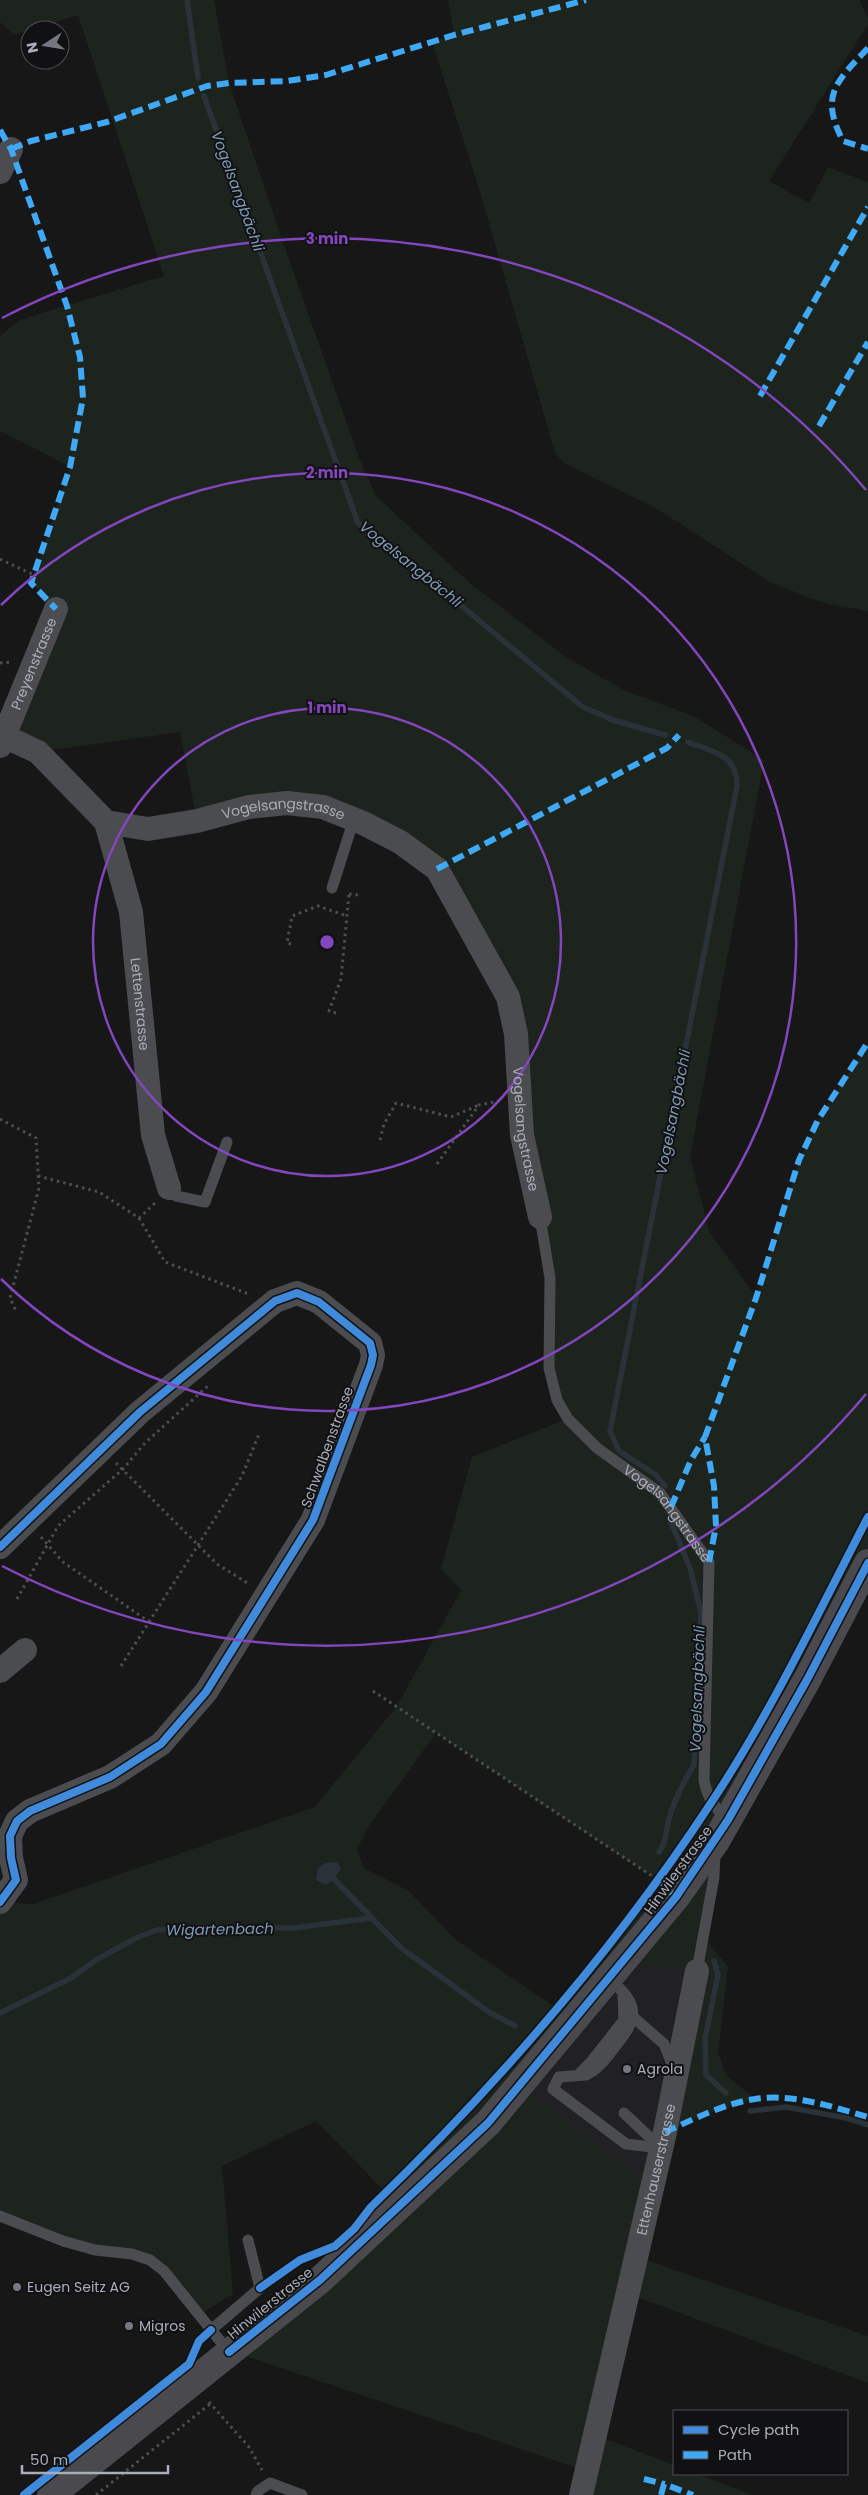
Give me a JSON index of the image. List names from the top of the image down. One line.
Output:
{"streets":{"main road":["Hinwilerstrasse"],"street":["Preyenstrasse","Vogelsangstrasse","Lettenstrasse","Schwalbenstrasse","Ettenhauserstrasse"]},"crossings":[["Vogelsangstrasse","Lettenstrasse"],["Vogelsangstrasse","Hinwilerstrasse"],["Vogelsangstrasse","Ettenhauserstrasse"],["Hinwilerstrasse","Ettenhauserstrasse"]],"water":["Vogelsangbächli","Wigartenbach"],"places":["Agrola","Eugen Seitz AG","Migros"],"legend":["Cycle path","Path"],"scale_bar":"50 m","north":"left","rings":["3 min","2 min","1 min"]}
